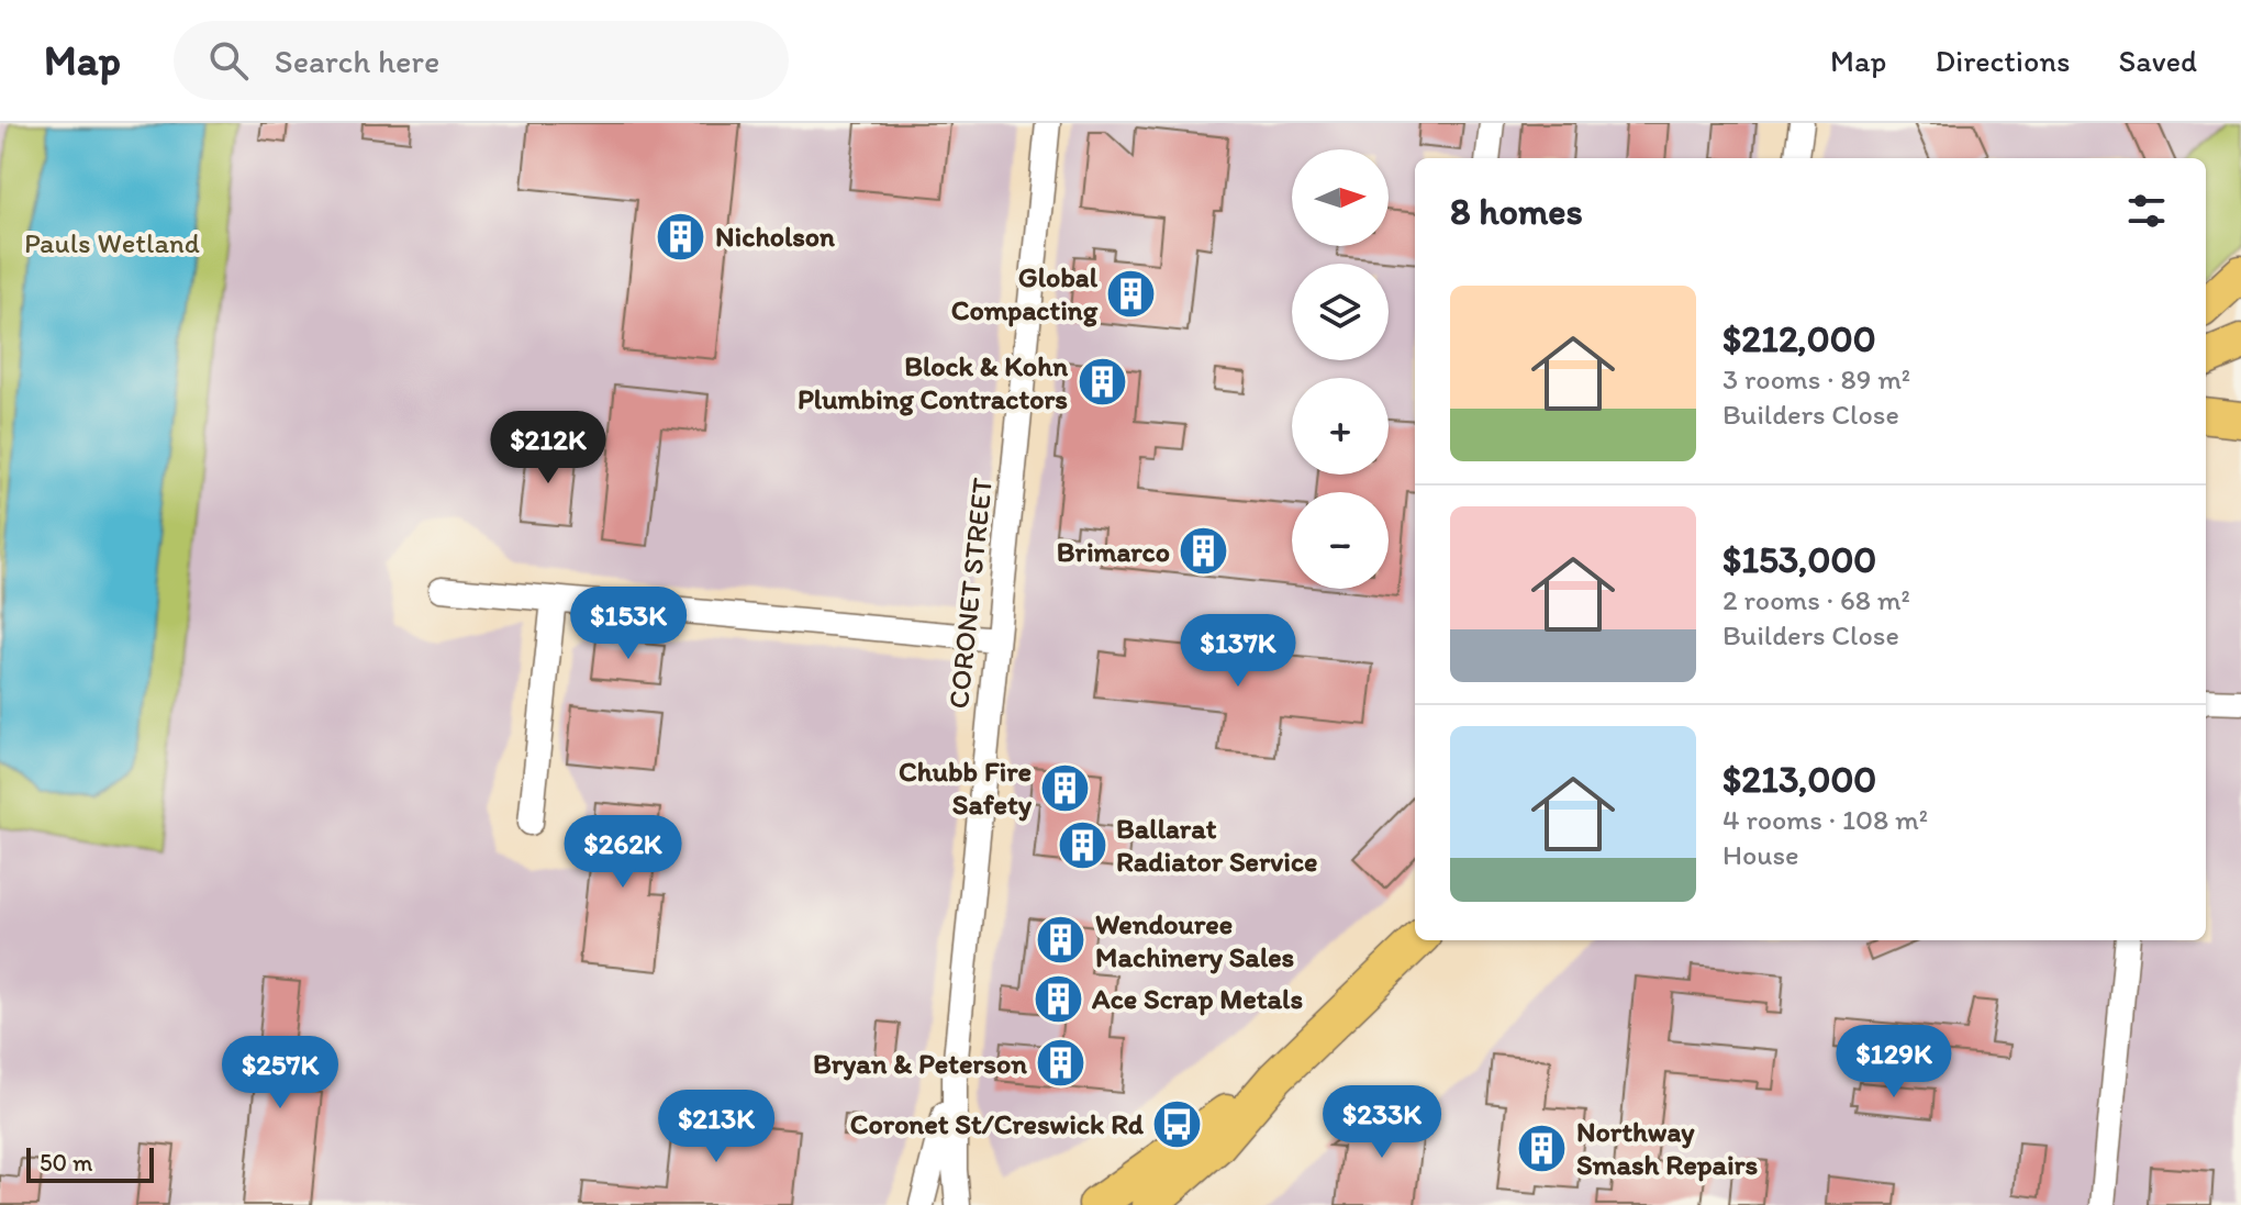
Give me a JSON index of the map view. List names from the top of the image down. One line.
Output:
{"streets":{"street":["CORONET STREET"]},"parks":["Pauls Wetland"],"places":{"building":["Nicholson","Global Compacting","Block & Kohn Plumbing Contractors","Brimarco","Chubb Fire Safety","Ballarat Radiator Service","Wendouree Machinery Sales","Ace Scrap Metals","Bryan & Peterson","Northway Smash Repairs"],"bus stop":["Coronet St/Creswick Rd"]},"scale_bar":"50 m","north":"right","page":{"header":"Map","search":"Search here","nav":["Map","Directions","Saved"],"map_buttons":["+","−"],"heading":"8 homes","list":[{"name":"$212,000","note":"3 rooms · 89 m² · Builders Close"},{"name":"$153,000","note":"2 rooms · 68 m² · Builders Close"},{"name":"$213,000","note":"4 rooms · 108 m² · House"}],"price":["$212K","$153K","$137K","$262K","$129K","$257K","$233K","$213K"],"scale":"50 m"}}
